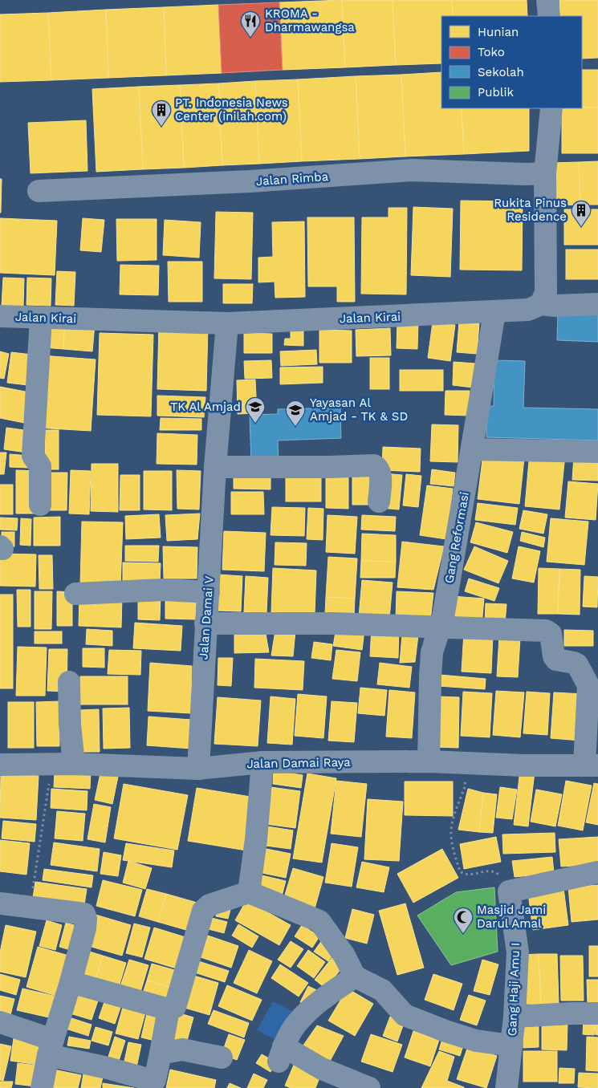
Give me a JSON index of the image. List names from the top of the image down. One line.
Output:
{"streets":{"street":["Jalan Rimba","Jalan Kirai","Gang Reformasi","Jalan Damai V","Jalan Damai Raya","Gang Haji Amu I"]},"crossings":[["Jalan Kirai","Gang Reformasi"],["Jalan Kirai","Jalan Damai V"],["Gang Reformasi","Jalan Damai Raya"],["Jalan Damai V","Jalan Damai Raya"]],"places":{"restaurant":["KROMA - Dharmawangsa"],"building":["PT. Indonesia News Center (inilah.com)","Rukita Pinus Residence"],"school or university":["TK Al Amjad","Yayasan Al Amjad - TK & SD"],"mosque":["Masjid Jami Darul Amal"]},"legend":["Hunian","Toko","Sekolah","Publik"]}
